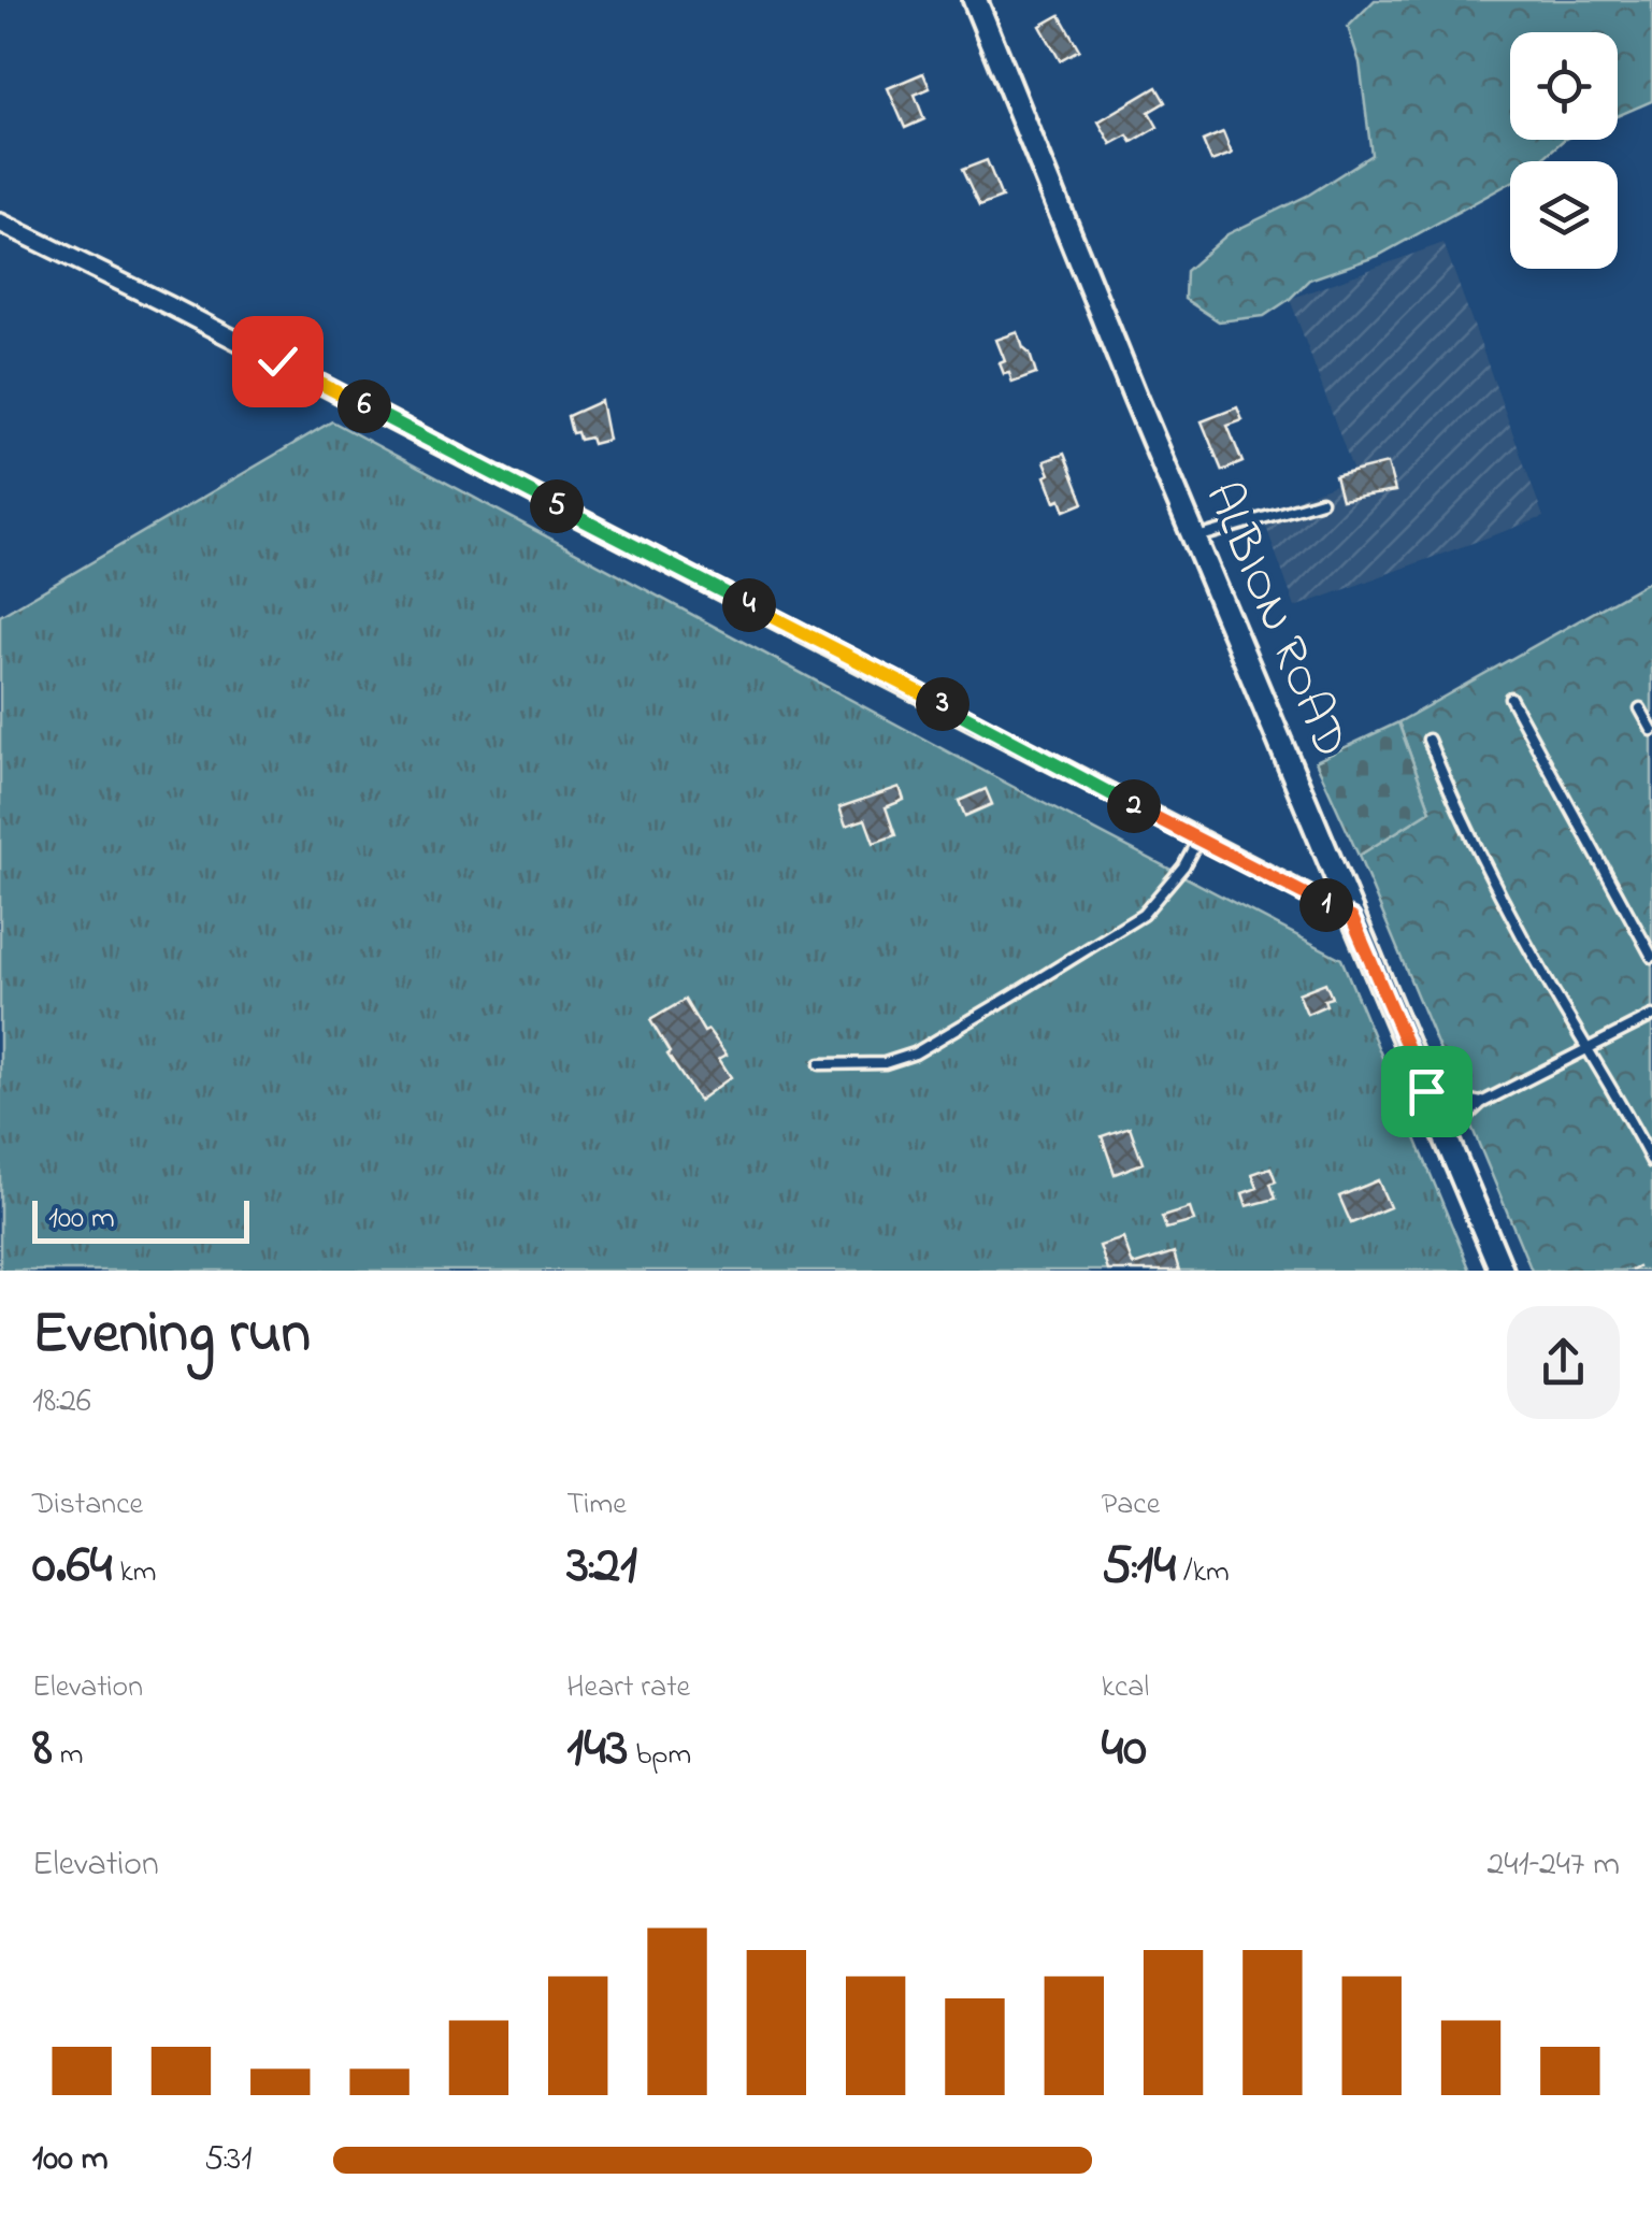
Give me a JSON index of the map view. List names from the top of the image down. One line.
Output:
{"streets":{"main road":["ALBION ROAD"]},"scale_bar":"100 m","page":{"pins":["6","5","4","3","2","1"],"scale":"100 m","heading":["Evening run","18:26"],"stats":[["Distance","0.64 km"],["Time","3:21"],["Pace","5:14 /km"],["Elevation","8 m"],["Heart rate","143 bpm"],["kcal","40"]],"chart":["Elevation","241–247 m"],"list":[{"name":"100 m","note":"5:31"}]}}
